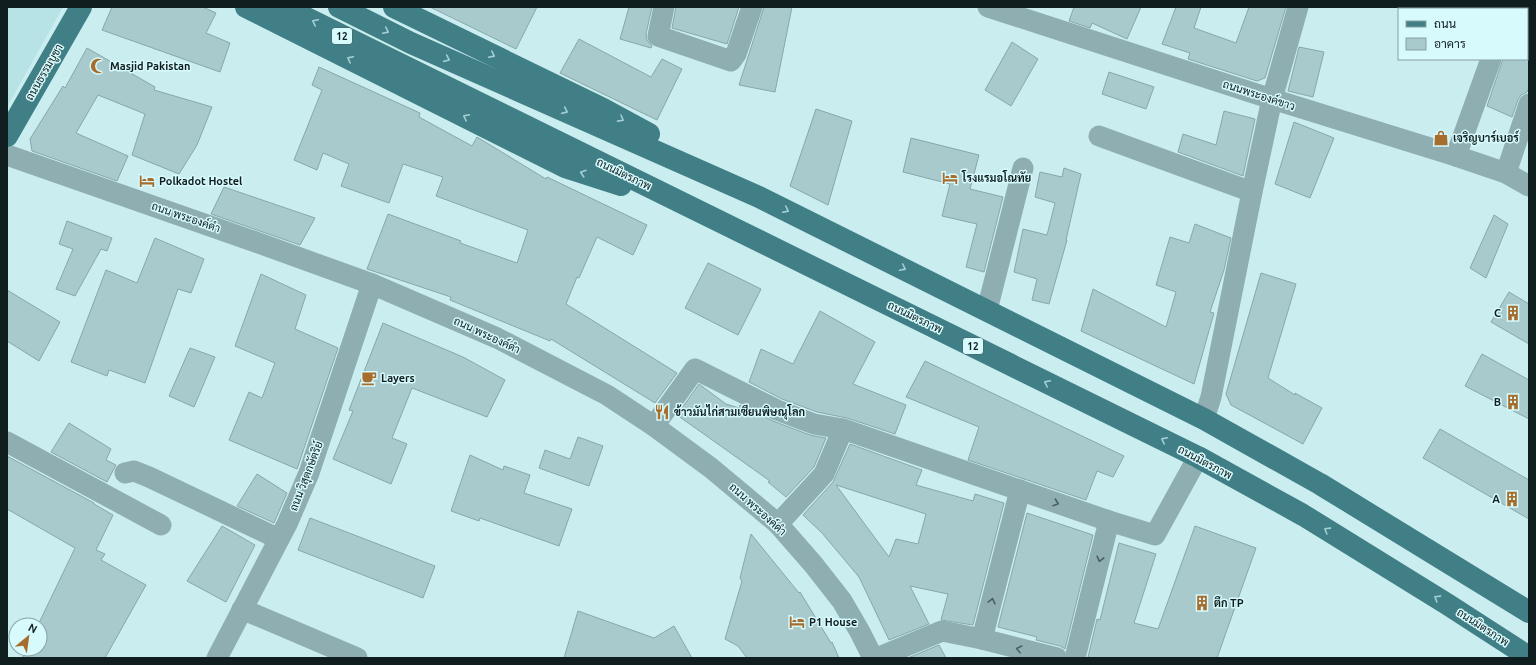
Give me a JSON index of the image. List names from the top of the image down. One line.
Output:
{"streets":{"main road":["12","ถนนธรรมบูชา","ถนนมิตรภาพ"],"street":["ถนนพระองค์ขาว","ถนน พระองค์ดำ","ถนน วิสุตกษัตริย์"]},"crossings":[["ถนน พระองค์ดำ","ถนน วิสุตกษัตริย์"]],"places":{"mosque":["Masjid Pakistan"],"shop":["เจริญบาร์เบอร์"],"hotel":["โรงแรมอโณทัย","Polkadot Hostel","P1 House"],"building":["C","B","A","ตึก TP"],"cafe":["Layers"],"restaurant":["ข้าวมันไก่สามเซียนพิษณุโลก"]},"legend":["ถนน","อาคาร"],"north":"top right"}
